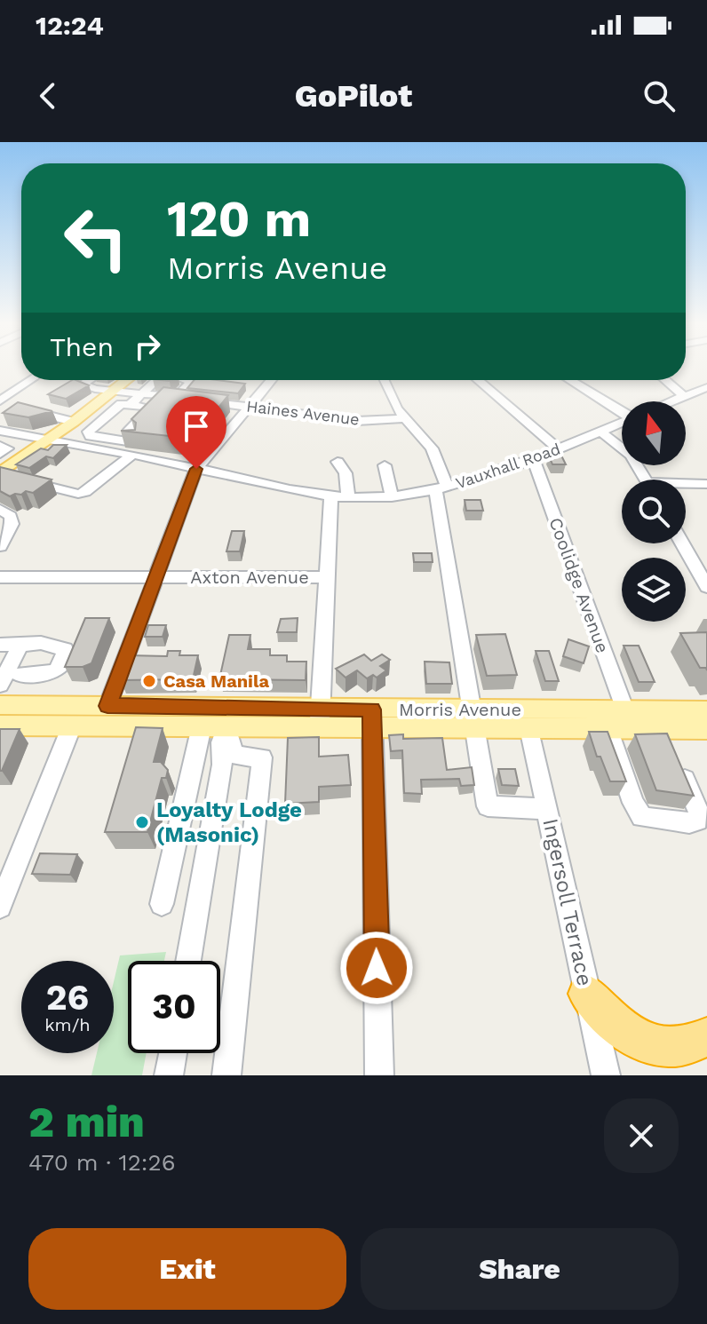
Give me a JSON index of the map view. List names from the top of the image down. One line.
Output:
{"streets":{"main road":["Morris Avenue"],"street":["Haines Avenue","Vauxhall Road","Axton Avenue","Coolidge Avenue","Ingersoll Terrace"]},"crossings":[["Vauxhall Road","Coolidge Avenue"],["Coolidge Avenue","Morris Avenue"],["Morris Avenue","Ingersoll Terrace"]],"places":["Casa Manila","Loyalty Lodge (Masonic)"],"north":"top","page":{"status":"12:24","header":"GoPilot","turn":["120 m","Morris Avenue"],"then":"Then","speed":"26 km/h","limit":"30","heading":["2 min","470 m · 12:26"],"buttons":["Exit","Share"]}}
